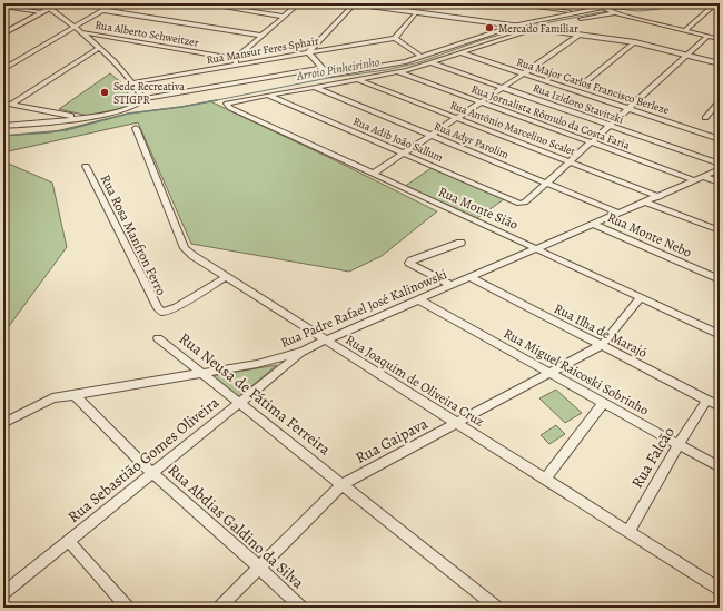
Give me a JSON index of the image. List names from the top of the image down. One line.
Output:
{"streets":{"street":["Rua Alberto Schweitzer","Rua Mansur Feres Sphair","Rua Major Carlos Francisco Berleze","Rua Izidoro Stavitzki","Rua Jornalista Rômulo da Costa Faria","Rua Antônio Marcelino Scalet","Rua Adib João Sallum","Rua Adyr Parolim","Rua Monte Sião","Rua Rosa Manfron Ferro","Rua Monte Nebo","Rua Padre Rafael José Kalinowski","Rua Ilha de Marajó","Rua Miguel Raicoski Sobrinho","Rua Joaquim de Oliveira Cruz","Rua Neusa de Fátima Ferreira","Rua Gaipava","Rua Falcão","Rua Sebastião Gomes Oliveira","Rua Abdias Galdino da Silva"]},"crossings":[["Rua Alberto Schweitzer","Rua Mansur Feres Sphair"],["Rua Jornalista Rômulo da Costa Faria","Rua Padre Rafael José Kalinowski"],["Rua Antônio Marcelino Scalet","Rua Padre Rafael José Kalinowski"],["Rua Adib João Sallum","Rua Adyr Parolim"],["Rua Adib João Sallum","Rua Monte Sião"],["Rua Adyr Parolim","Rua Padre Rafael José Kalinowski"],["Rua Monte Sião","Rua Padre Rafael José Kalinowski"],["Rua Monte Sião","Rua Gaipava"],["Rua Rosa Manfron Ferro","Rua Joaquim de Oliveira Cruz"],["Rua Monte Nebo","Rua Padre Rafael José Kalinowski"],["Rua Padre Rafael José Kalinowski","Rua Ilha de Marajó"],["Rua Padre Rafael José Kalinowski","Rua Miguel Raicoski Sobrinho"],["Rua Padre Rafael José Kalinowski","Rua Joaquim de Oliveira Cruz"],["Rua Padre Rafael José Kalinowski","Rua Neusa de Fátima Ferreira"],["Rua Padre Rafael José Kalinowski","Rua Sebastião Gomes Oliveira"],["Rua Padre Rafael José Kalinowski","Rua Abdias Galdino da Silva"],["Rua Ilha de Marajó","Rua Gaipava"],["Rua Ilha de Marajó","Rua Falcão"],["Rua Miguel Raicoski Sobrinho","Rua Gaipava"],["Rua Miguel Raicoski Sobrinho","Rua Falcão"],["Rua Joaquim de Oliveira Cruz","Rua Gaipava"],["Rua Joaquim de Oliveira Cruz","Rua Falcão"],["Rua Neusa de Fátima Ferreira","Rua Gaipava"],["Rua Neusa de Fátima Ferreira","Rua Sebastião Gomes Oliveira"],["Rua Gaipava","Rua Abdias Galdino da Silva"],["Rua Sebastião Gomes Oliveira","Rua Abdias Galdino da Silva"]],"water":["Arroio Pinheirinho"],"places":["Mercado Familiar","Sede Recreativa STIGPR"]}
